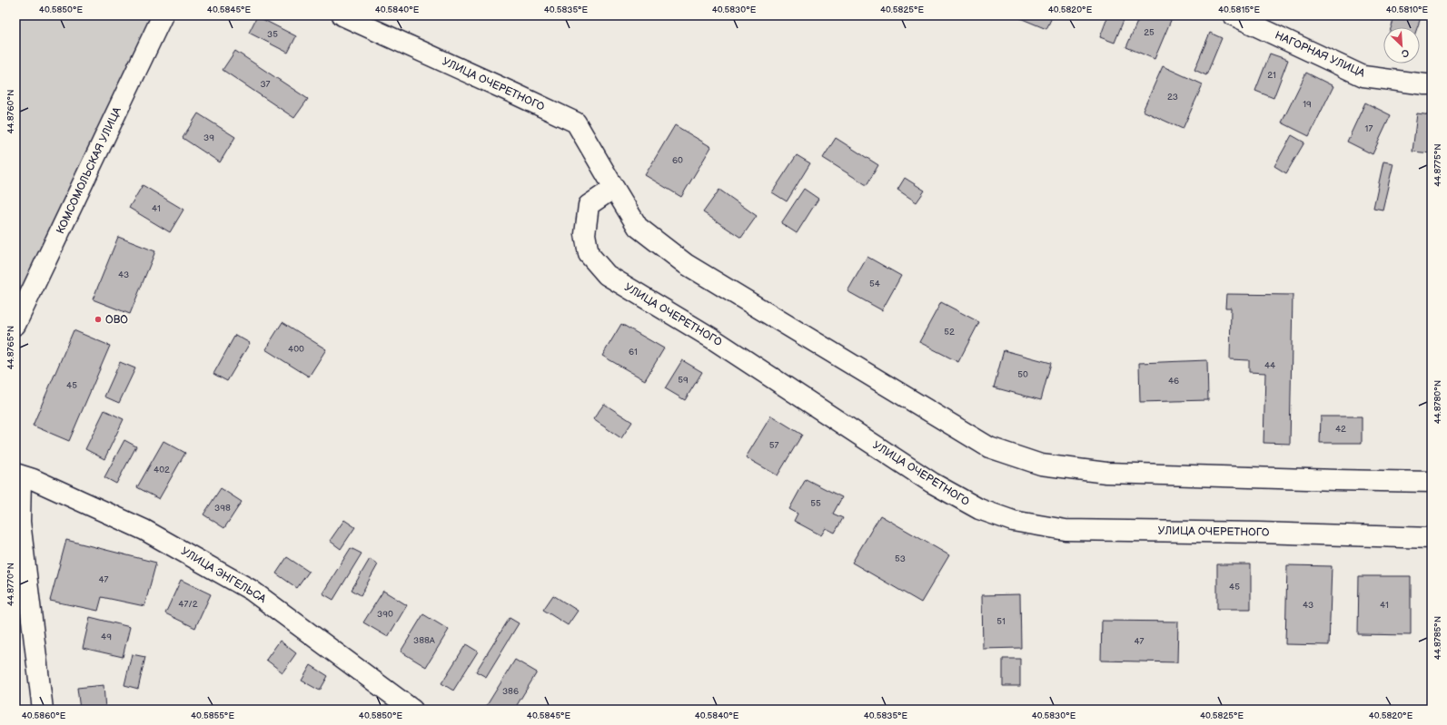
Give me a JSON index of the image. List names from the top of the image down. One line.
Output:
{"streets":{"street":["НАГОРНАЯ УЛИЦА","УЛИЦА ОЧЕРЕТНОГО","КОМСОМОЛЬСКАЯ УЛИЦА","УЛИЦА ЭНГЕЛЬСА"]},"places":["ОВО"],"house_numbers":["25","35","21","37","23","19","17","39","60","41","43","54","52","400","61","44","50","59","46","45","42","57","402","55","398","53","47","45","47/2","43","41","390","51","49","388А","47","386"],"north":"bottom right","coordinates":["40.5850°E","40.5845°E","40.5840°E","40.5835°E","40.5830°E","40.5825°E","40.5820°E","40.5815°E","40.5810°E","44.8760°N","44.8775°N","44.8765°N","44.8780°N","44.8770°N","44.8785°N","40.5860°E","40.5855°E"]}
